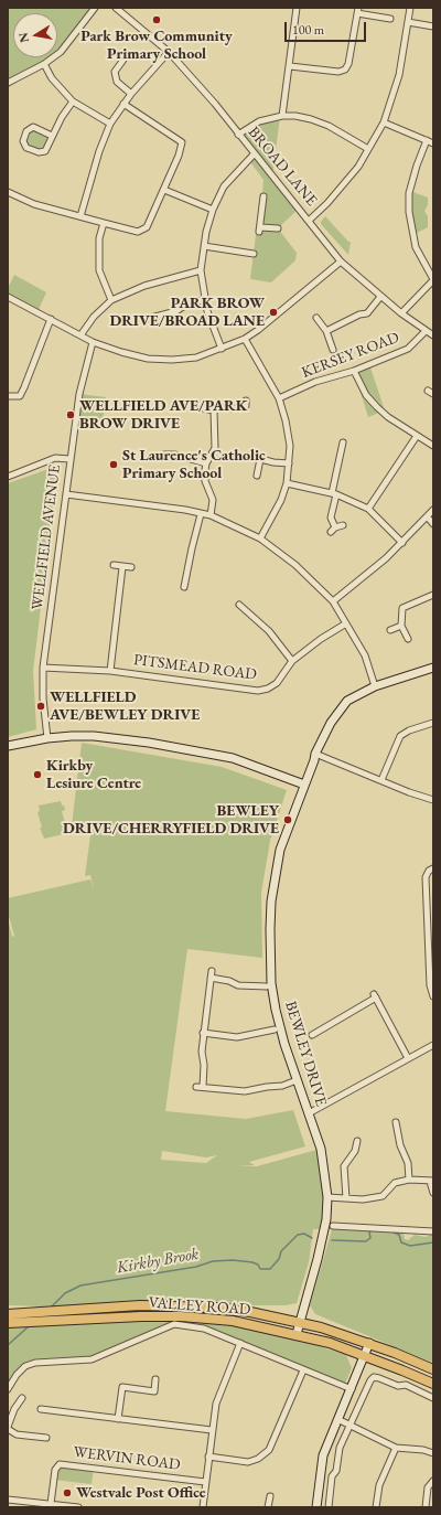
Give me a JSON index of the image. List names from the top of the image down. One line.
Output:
{"streets":{"main road":["VALLEY ROAD"],"street":["BROAD LANE","KERSEY ROAD","WELLFIELD AVENUE","PITSMEAD ROAD","BEWLEY DRIVE","WERVIN ROAD"]},"crossings":[["BROAD LANE","KERSEY ROAD"],["WELLFIELD AVENUE","PITSMEAD ROAD"],["BEWLEY DRIVE","VALLEY ROAD"]],"water":["Kirkby Brook"],"places":["Park Brow Community Primary School","PARK BROW DRIVE/BROAD LANE","WELLFIELD AVE/PARK BROW DRIVE","St Laurence's Catholic Primary School","WELLFIELD AVE/BEWLEY DRIVE","Kirkby Lesiure Centre","BEWLEY DRIVE/CHERRYFIELD DRIVE","Westvale Post Office"],"scale_bar":"100 m","north":"left"}
